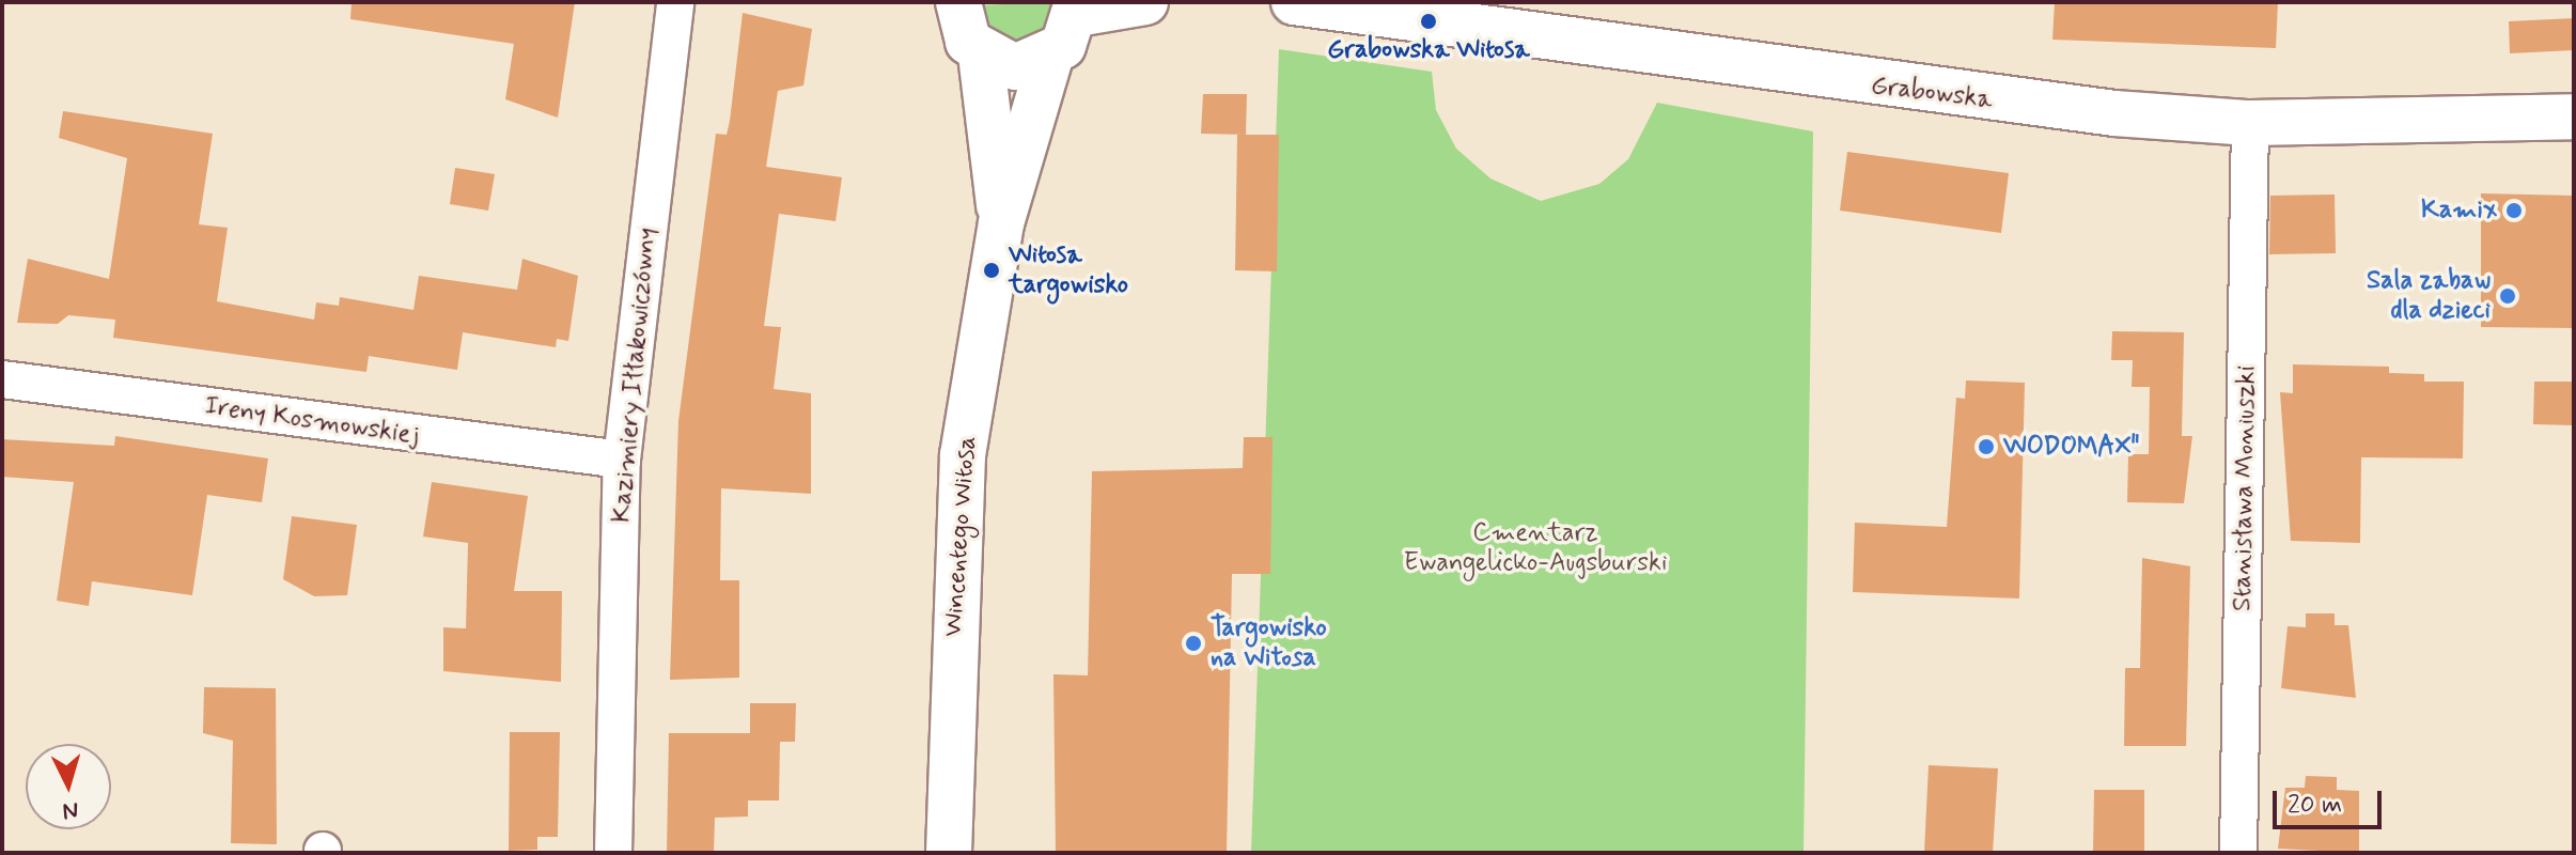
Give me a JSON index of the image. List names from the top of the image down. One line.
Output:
{"streets":{"street":["Grabowska","Kazimiery Iłłakowiczówny","Ireny Kosmowskiej","Stanisława Moniuszki","Wincentego Witosa"]},"crossings":[["Grabowska","Stanisława Moniuszki"],["Kazimiery Iłłakowiczówny","Ireny Kosmowskiej"]],"parks":["Cmentarz Ewangelicko-Augsburski"],"places":["Grabowska Witosa","Kamix","Witosa targowisko","Sala zabaw dla dzieci","WODOMAX\"","Targowisko na Witosa"],"scale_bar":"20 m","north":"bottom"}
